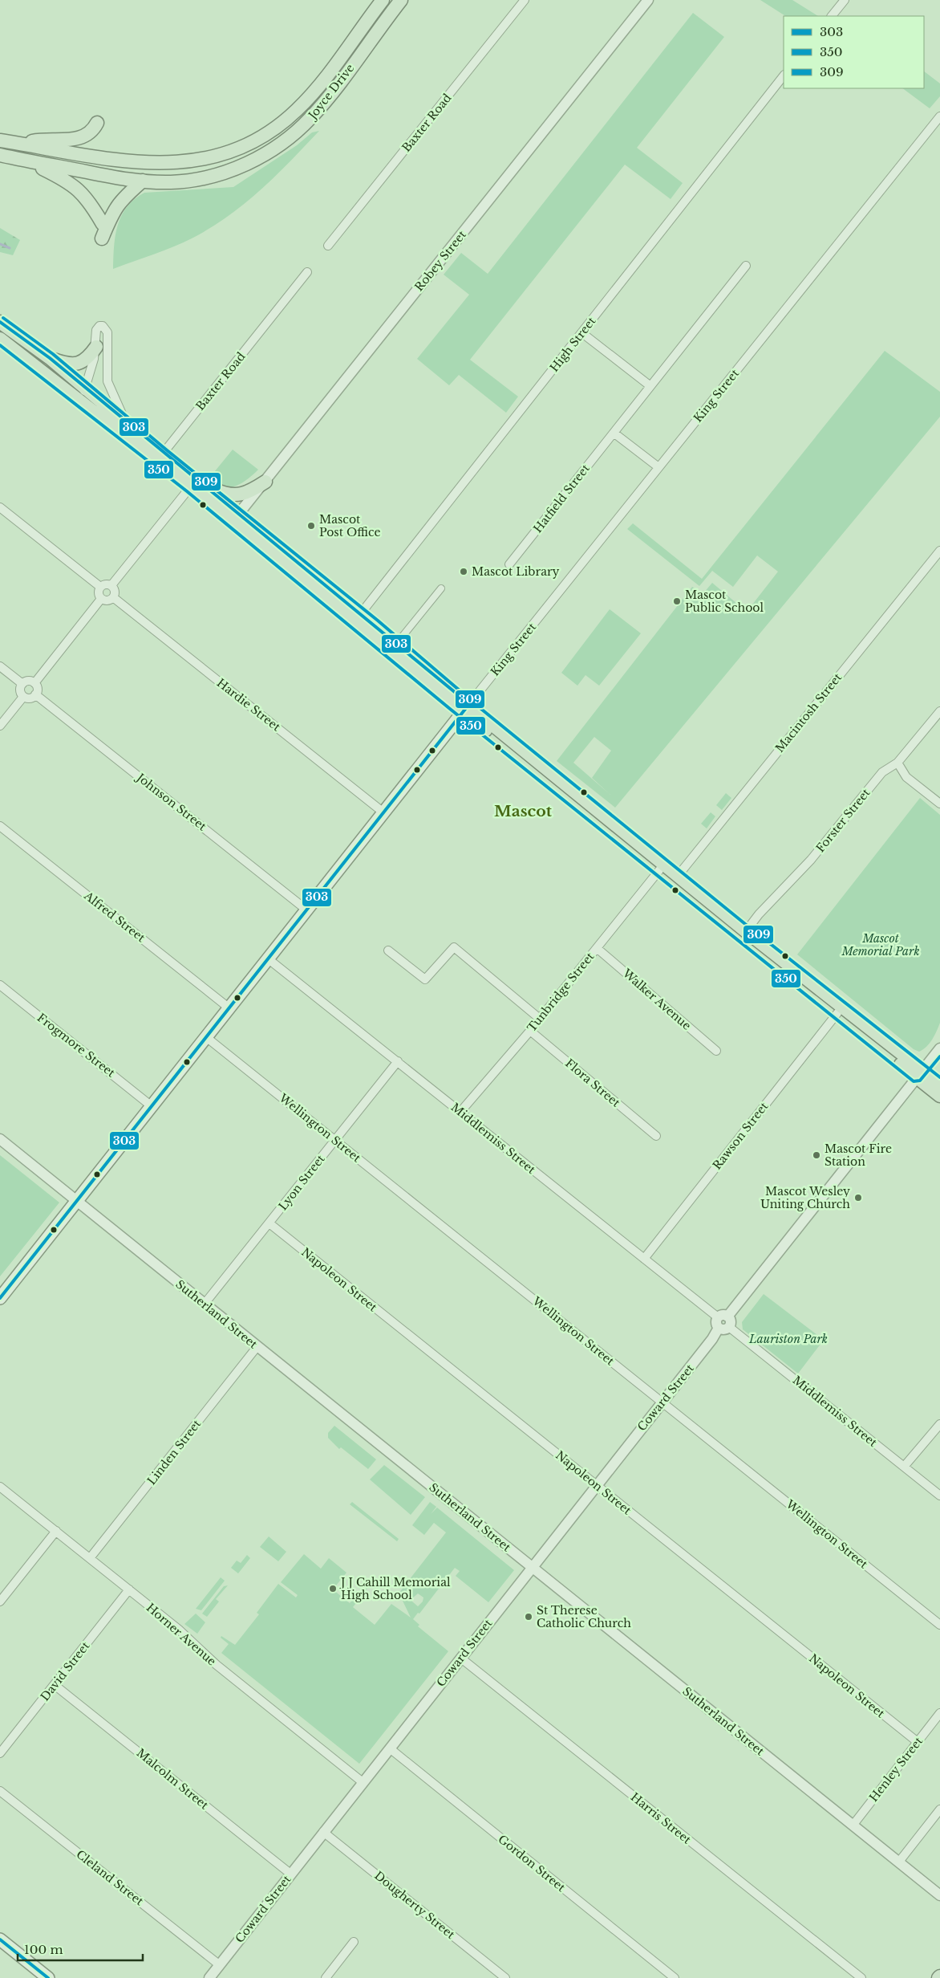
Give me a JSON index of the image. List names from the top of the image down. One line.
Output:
{"streets":{"main road":["Joyce Drive","King Street"],"street":["Baxter Road","Robey Street","High Street","Hatfield Street","Hardie Street","Macintosh Street","Johnson Street","Forster Street","Alfred Street","Tunbridge Street","Walker Avenue","Frogmore Street","Flora Street","Wellington Street","Rawson Street","Middlemiss Street","Lyon Street","Napoleon Street","Sutherland Street","Coward Street","Linden Street","Horner Avenue","David Street","Henley Street","Malcolm Street","Harris Street","Gordon Street","Cleland Street","Dougherty Street"]},"crossings":[["King Street","Hardie Street"],["King Street","Johnson Street"],["King Street","Alfred Street"],["King Street","Frogmore Street"],["King Street","Wellington Street"],["King Street","Middlemiss Street"],["King Street","Sutherland Street"],["Tunbridge Street","Walker Avenue"],["Tunbridge Street","Flora Street"],["Tunbridge Street","Middlemiss Street"],["Wellington Street","Lyon Street"],["Wellington Street","Coward Street"],["Rawson Street","Middlemiss Street"],["Middlemiss Street","Lyon Street"],["Middlemiss Street","Coward Street"],["Lyon Street","Napoleon Street"],["Lyon Street","Sutherland Street"],["Napoleon Street","Coward Street"],["Napoleon Street","Henley Street"],["Sutherland Street","Coward Street"],["Sutherland Street","Linden Street"],["Sutherland Street","Henley Street"],["Coward Street","Horner Avenue"],["Coward Street","Malcolm Street"],["Coward Street","Harris Street"],["Coward Street","Gordon Street"],["Coward Street","Cleland Street"],["Coward Street","Dougherty Street"],["Linden Street","Horner Avenue"],["Horner Avenue","David Street"],["David Street","Malcolm Street"]],"districts":["Mascot"],"parks":["Mascot Memorial Park","Lauriston Park"],"places":["Mascot Post Office","Mascot Library","Mascot Public School","Mascot Fire Station","Mascot Wesley Uniting Church","J J Cahill Memorial High School","St Therese Catholic Church"],"lines":["transit line 309","transit line 303","transit line 350"],"legend":["303","350","309"],"scale_bar":"100 m"}
